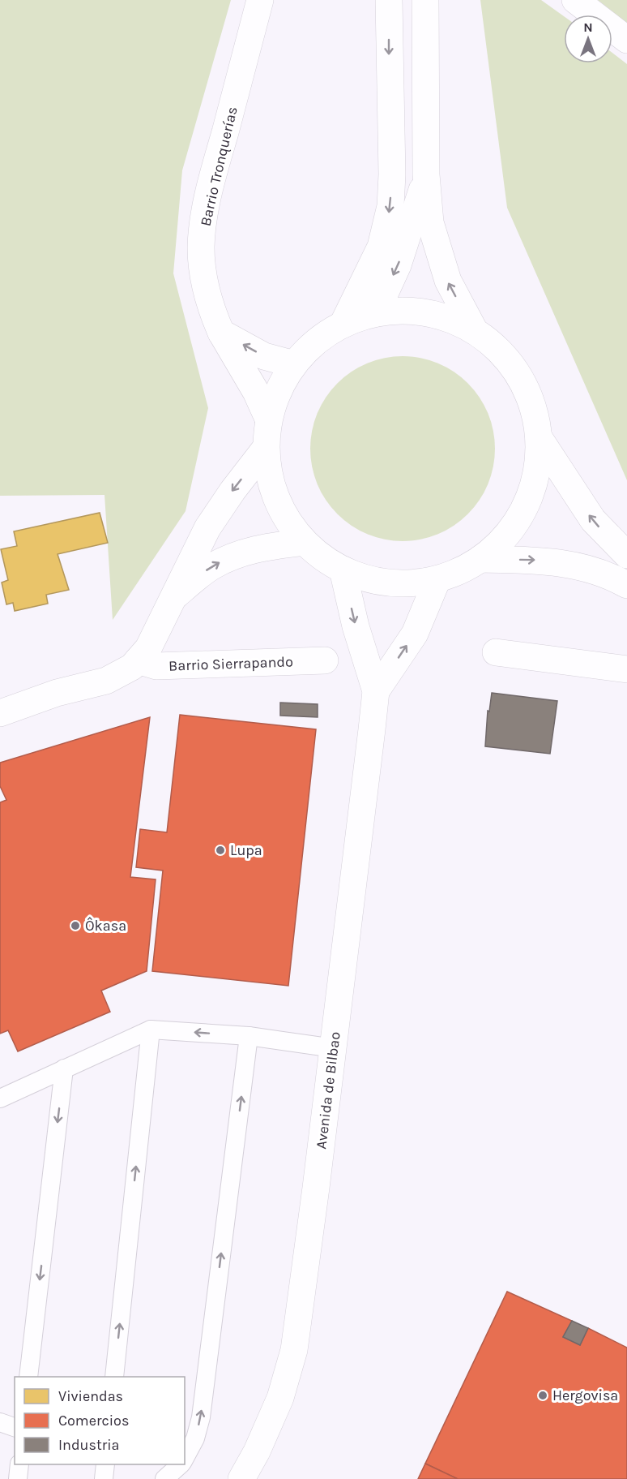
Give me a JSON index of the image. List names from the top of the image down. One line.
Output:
{"streets":{"main road":["Barrio Tronquerías","Barrio Sierrapando","Avenida de Bilbao"]},"places":["Lupa","Ôkasa","Hergovisa"],"legend":["Viviendas","Comercios","Industria"],"north":"top"}
